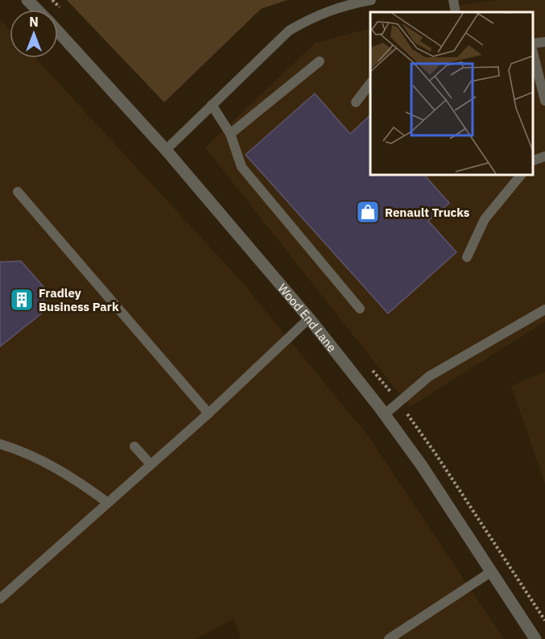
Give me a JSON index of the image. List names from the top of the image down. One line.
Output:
{"streets":{"street":["Wood End Lane"]},"places":{"shop":["Renault Trucks"],"building":["Fradley Business Park"]},"north":"top"}
